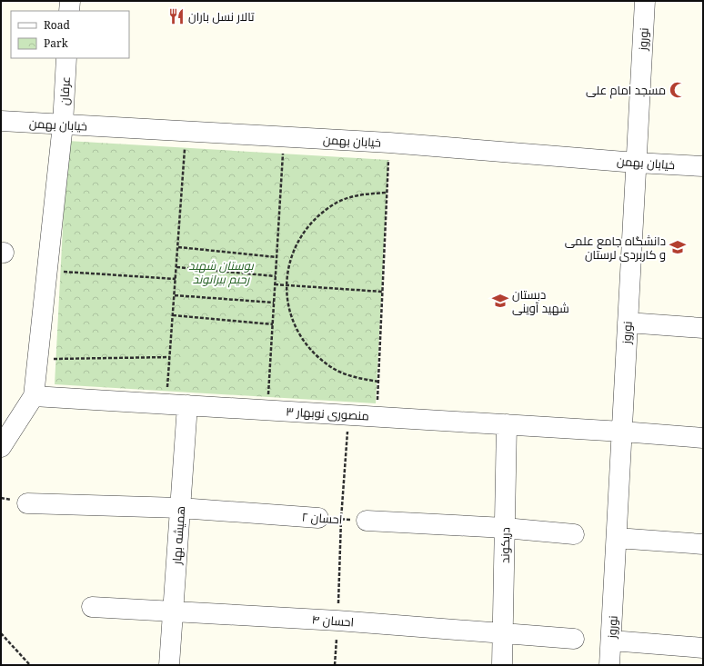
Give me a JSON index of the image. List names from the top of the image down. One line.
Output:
{"streets":{"street":["نوروز","عرفان","خیابان بهمن","منصوری نوبهار ۳","احسان ۲","همیشه بهار","دریکوند","احسان ۴"]},"crossings":[["نوروز","خیابان بهمن"],["نوروز","منصوری نوبهار ۳"],["عرفان","خیابان بهمن"],["عرفان","منصوری نوبهار ۳"],["منصوری نوبهار ۳","همیشه بهار"],["منصوری نوبهار ۳","دریکوند"],["احسان ۲","همیشه بهار"],["همیشه بهار","احسان ۴"],["دریکوند","احسان ۴"]],"parks":["بوستان شهید رحیم بیرانوند"],"places":{"restaurant":["تالار نسل باران"],"mosque":["مسجد امام علی"],"school or university":["دانشگاه جامع علمی و کاربردی لرستان","دبستان شهید آوینی"]},"legend":["Road","Park"]}
